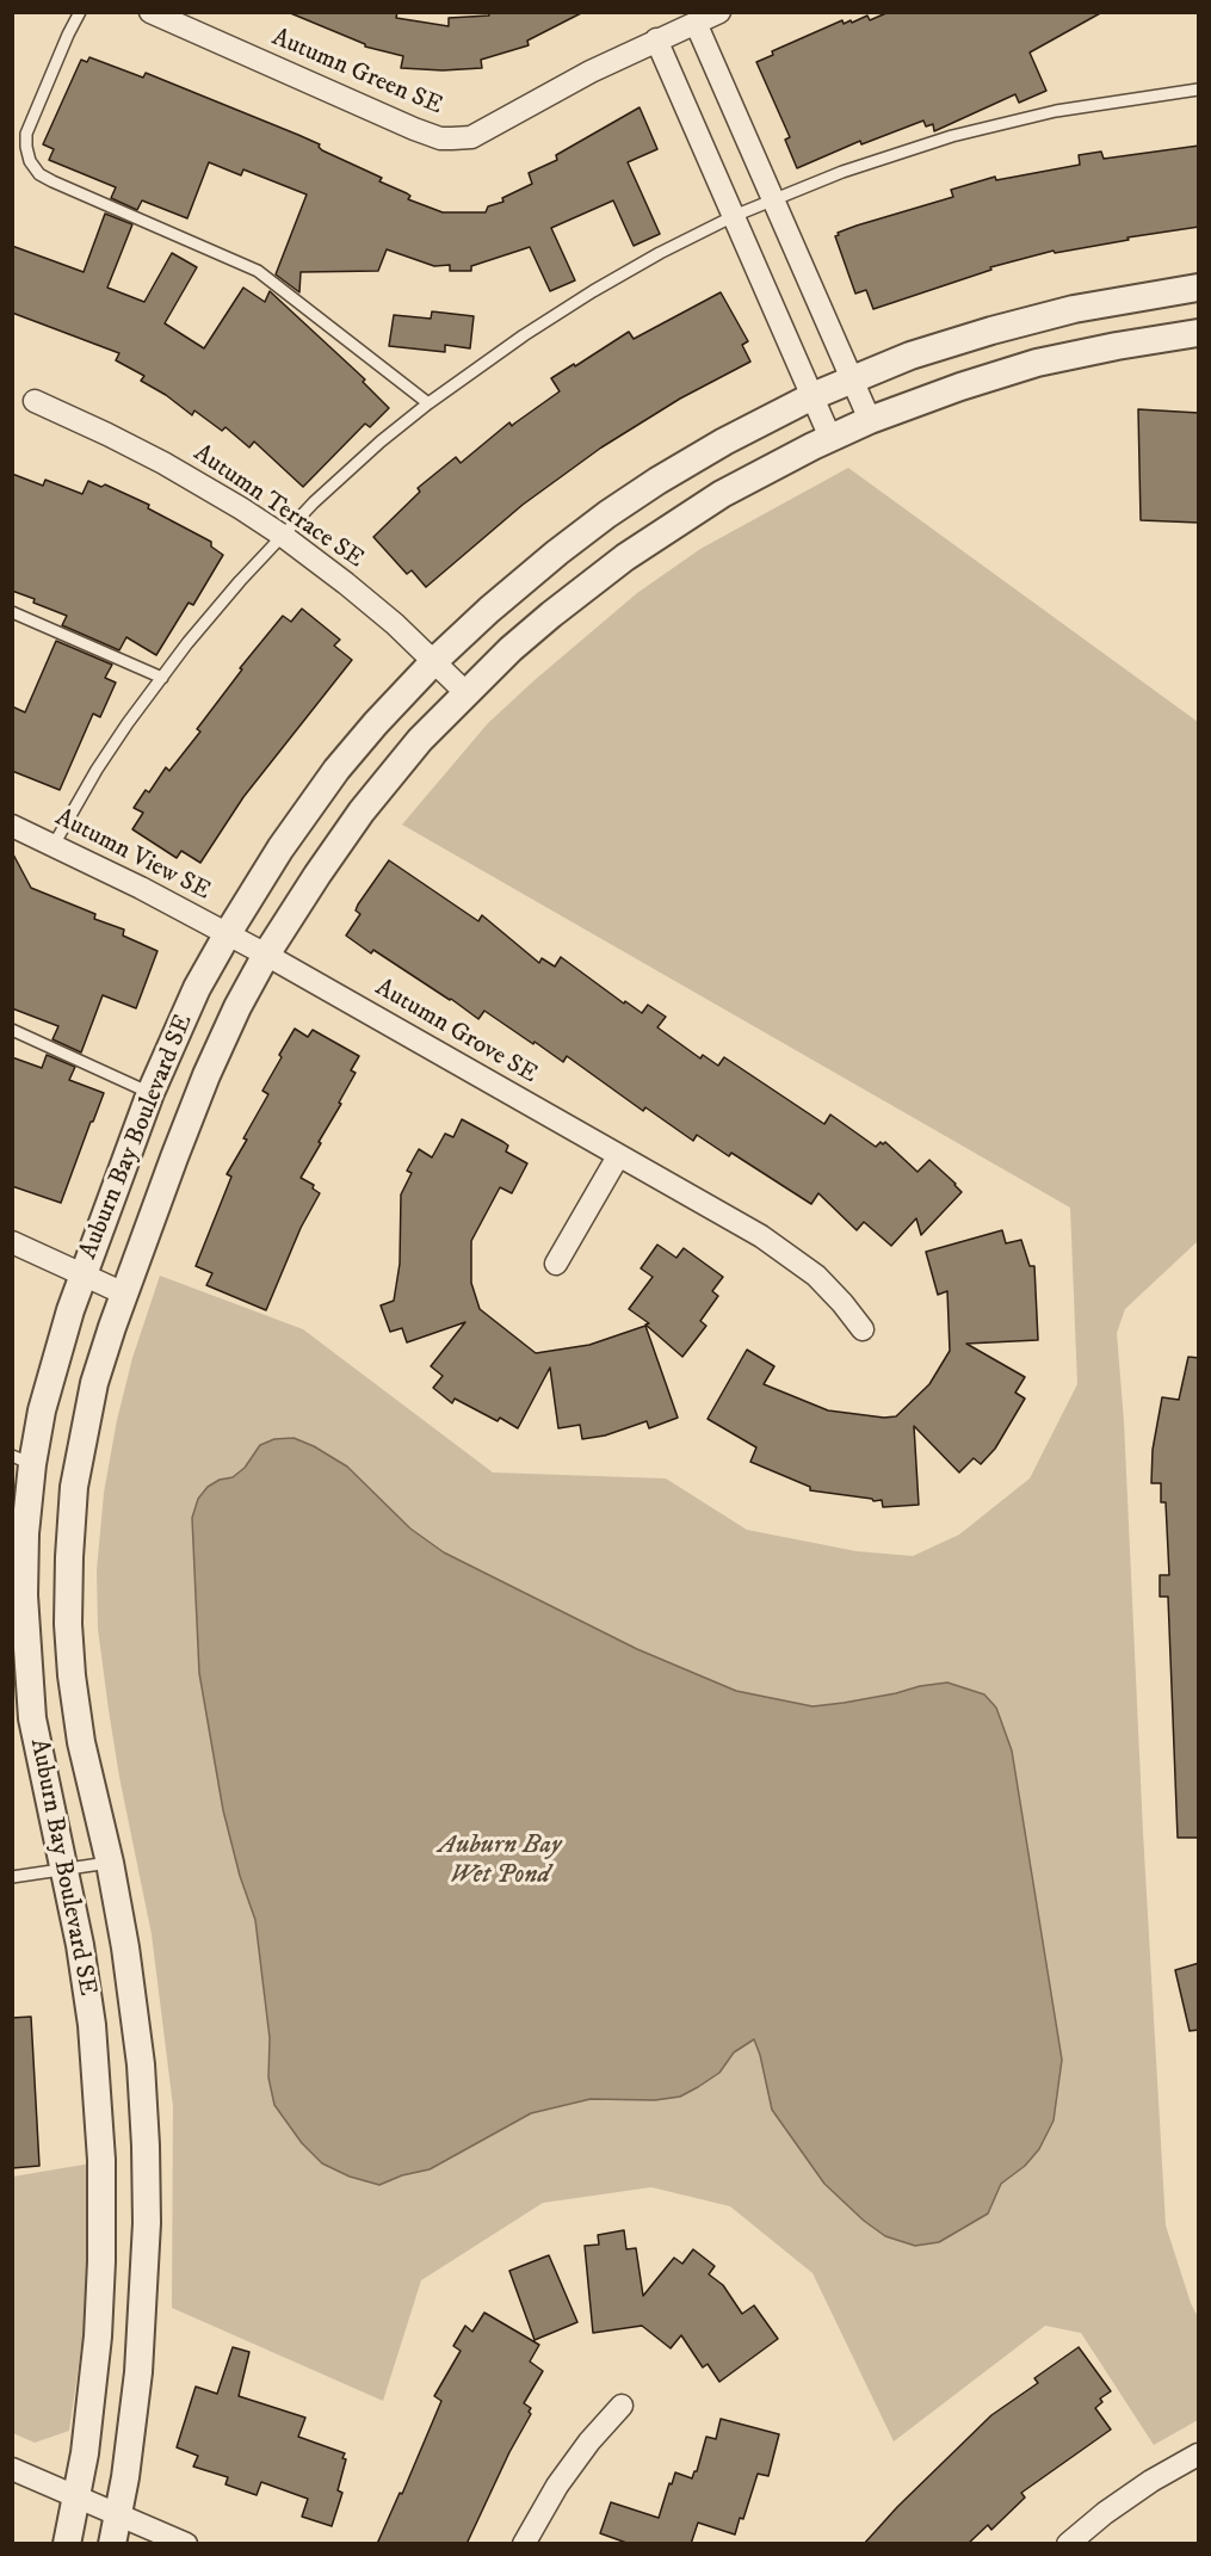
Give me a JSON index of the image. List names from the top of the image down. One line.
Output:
{"streets":{"street":["Autumn Green SE","Autumn Terrace SE","Autumn View SE","Autumn Grove SE","Auburn Bay Boulevard SE"]},"crossings":[["Autumn Terrace SE","Auburn Bay Boulevard SE"],["Autumn View SE","Autumn Grove SE"],["Autumn View SE","Auburn Bay Boulevard SE"],["Autumn Grove SE","Auburn Bay Boulevard SE"]],"water":["Auburn Bay Wet Pond"]}
